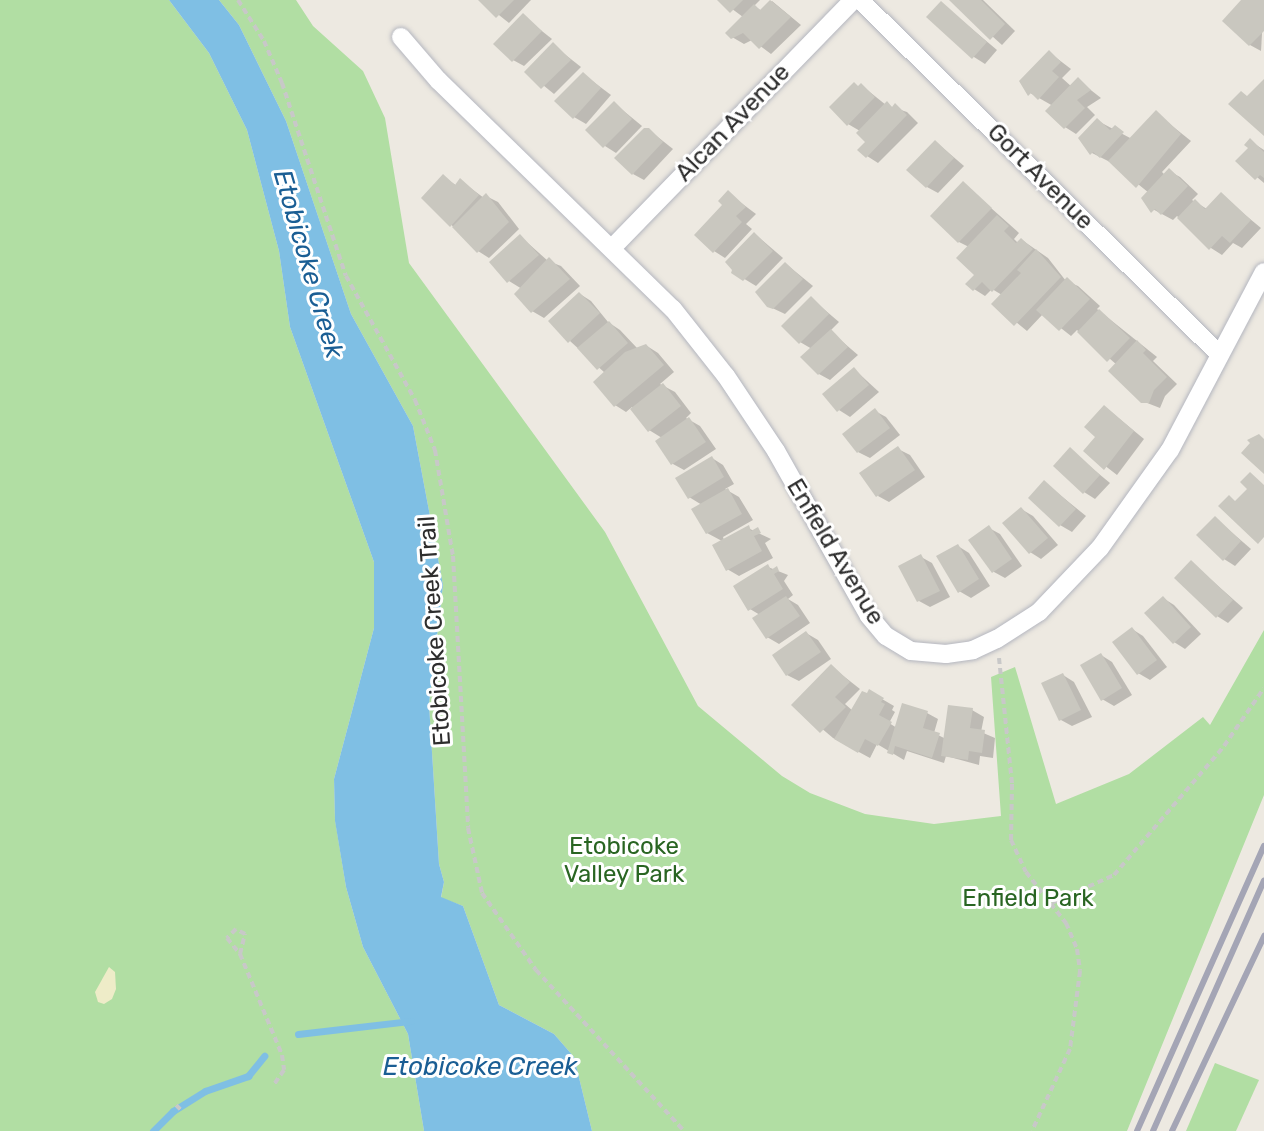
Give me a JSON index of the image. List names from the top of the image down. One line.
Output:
{"streets":{"street":["Alcan Avenue","Gort Avenue","Enfield Avenue"],"path":["Etobicoke Creek Trail"]},"crossings":[["Alcan Avenue","Enfield Avenue"],["Gort Avenue","Enfield Avenue"]],"water":["Etobicoke Creek"],"parks":["Etobicoke Valley Park","Enfield Park"]}
